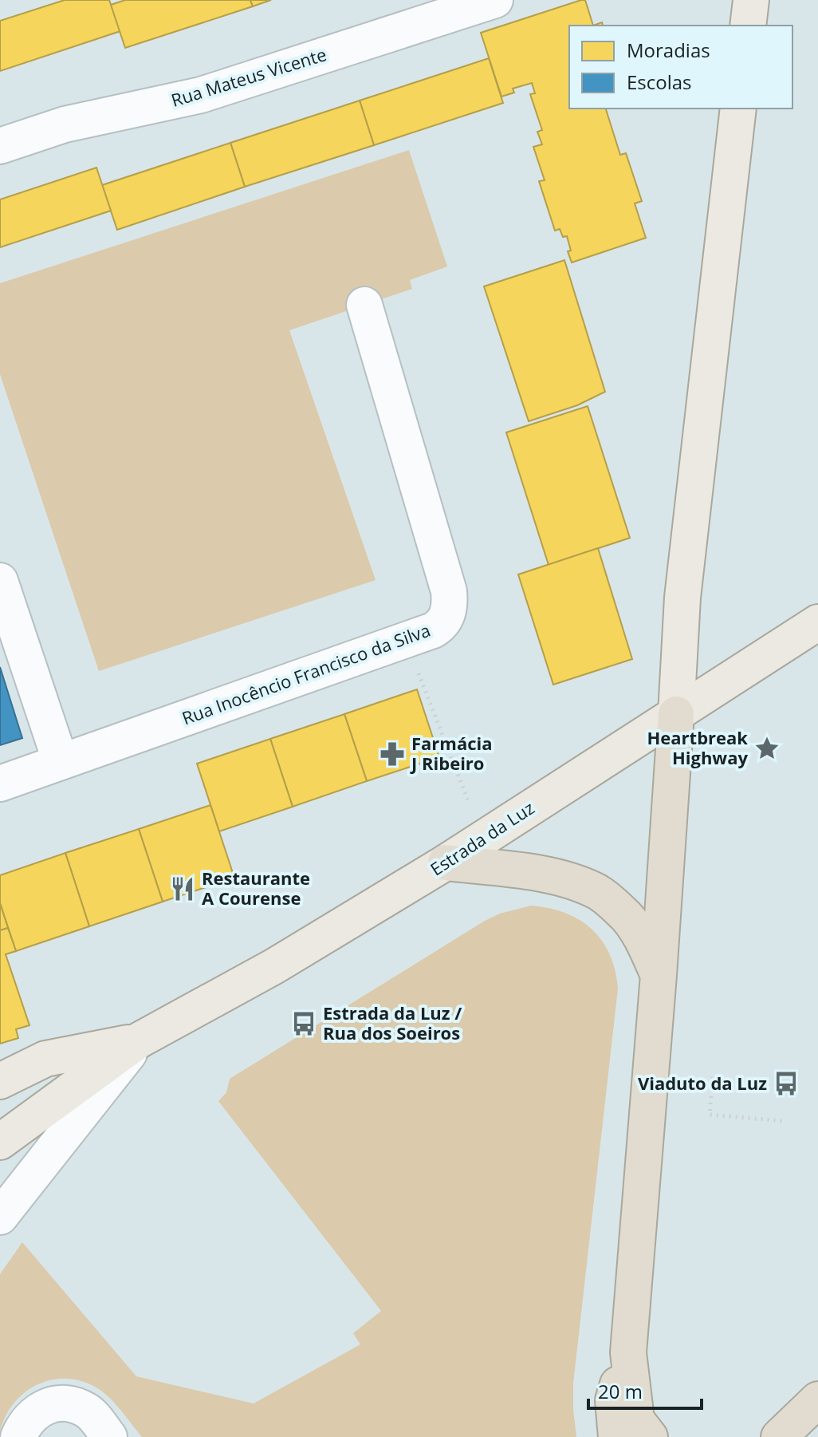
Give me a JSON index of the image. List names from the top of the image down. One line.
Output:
{"streets":{"main road":["Estrada da Luz"],"street":["Rua Mateus Vicente","Rua Inocêncio Francisco da Silva"]},"places":{"place":["Heartbreak Highway"],"pharmacy":["Farmácia J Ribeiro"],"restaurant":["Restaurante A Courense"],"bus stop":["Estrada da Luz / Rua dos Soeiros","Viaduto da Luz"]},"legend":["Moradias","Escolas"],"scale_bar":"20 m"}
